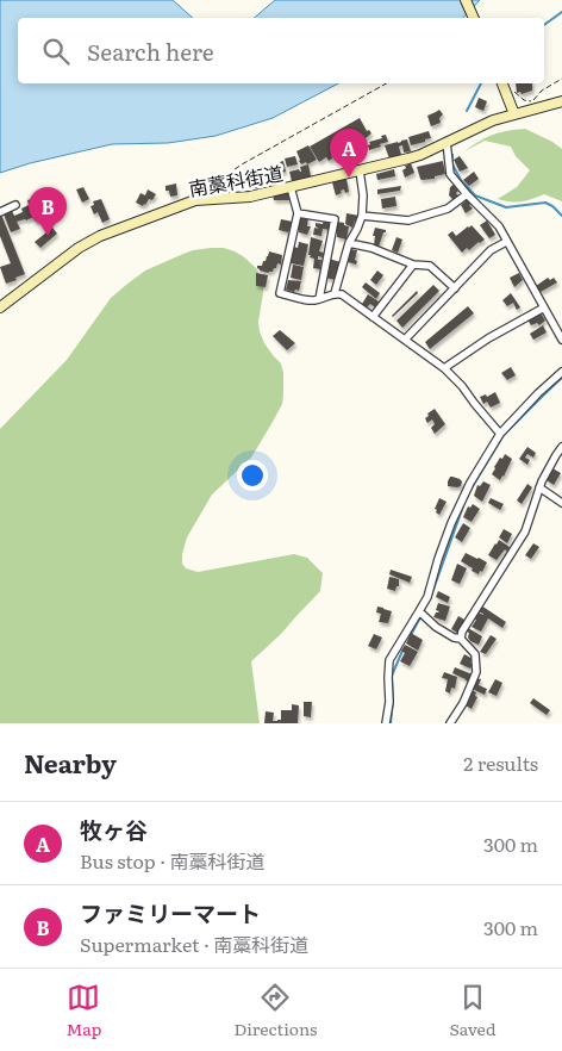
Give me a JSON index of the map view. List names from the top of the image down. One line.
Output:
{"streets":{"main road":["南藁科街道"]},"page":{"search":"Search here","pins":["A","B"],"heading":["Nearby","2 results"],"list":[{"mark":"A","name":"牧ヶ谷","note":"Bus stop · 南藁科街道","value":"300 m"},{"mark":"B","name":"ファミリーマート","note":"Supermarket · 南藁科街道","value":"300 m"}],"nav":["Map","Directions","Saved"]}}
